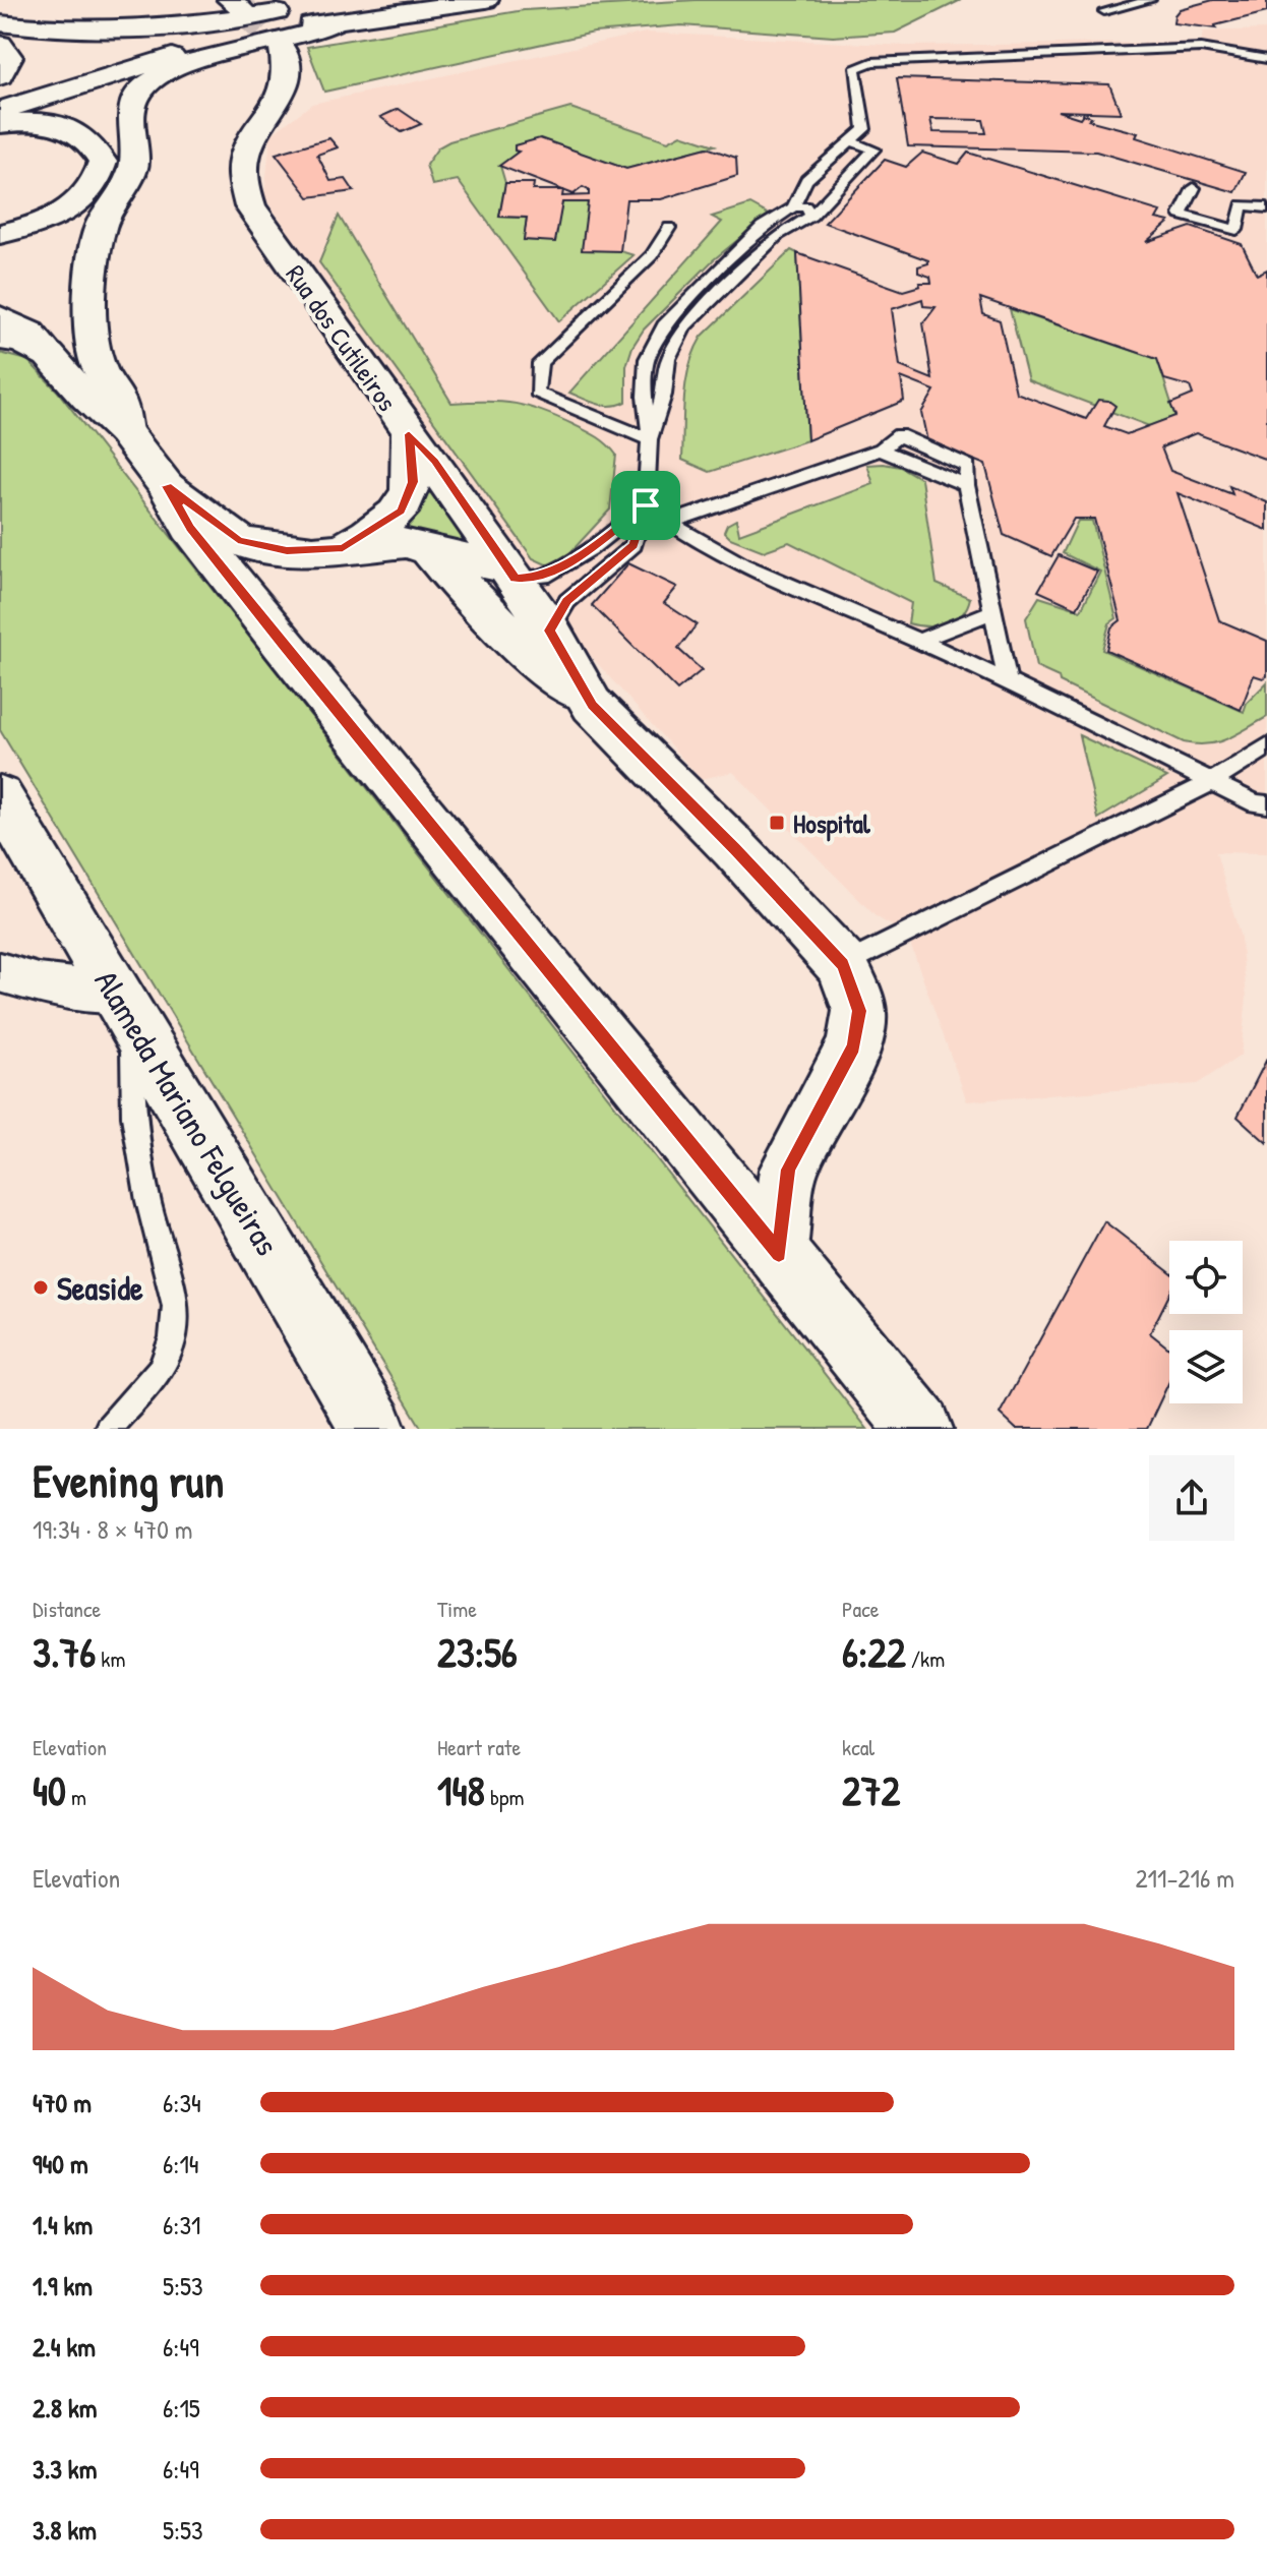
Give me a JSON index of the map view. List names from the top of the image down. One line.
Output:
{"streets":{"main road":["Rua dos Cutileiros","Alameda Mariano Felgueiras"]},"places":{"transit":["Hospital"],"other":["Seaside"]},"page":{"heading":["Evening run","19:34 · 8 × 470 m"],"stats":[["Distance","3.76 km"],["Time","23:56"],["Pace","6:22 /km"],["Elevation","40 m"],["Heart rate","148 bpm"],["kcal","272"]],"chart":["Elevation","211–216 m"],"list":[{"name":"470 m","note":"6:34"},{"name":"940 m","note":"6:14"},{"name":"1.4 km","note":"6:31"},{"name":"1.9 km","note":"5:53"},{"name":"2.4 km","note":"6:49"},{"name":"2.8 km","note":"6:15"},{"name":"3.3 km","note":"6:49"},{"name":"3.8 km","note":"5:53"}]}}
